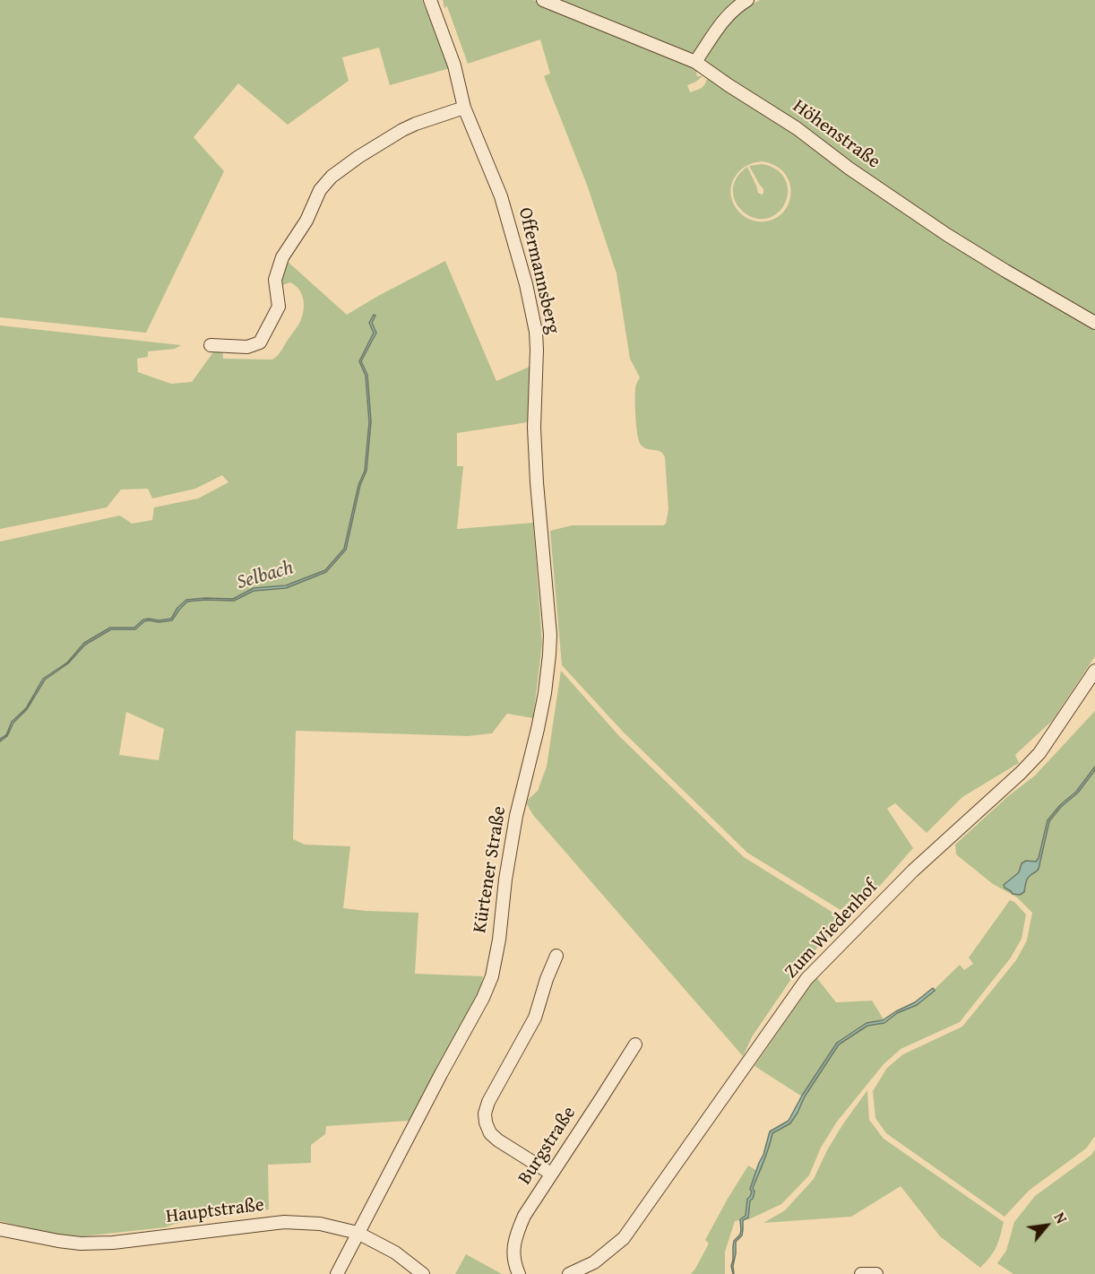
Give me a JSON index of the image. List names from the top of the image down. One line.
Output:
{"streets":{"street":["Höhenstraße","Offermannsberg","Kürtener Straße","Zum Wiedenhof","Burgstraße","Hauptstraße"]},"crossings":[["Offermannsberg","Kürtener Straße"],["Kürtener Straße","Hauptstraße"]],"water":["Selbach"],"north":"top right"}
